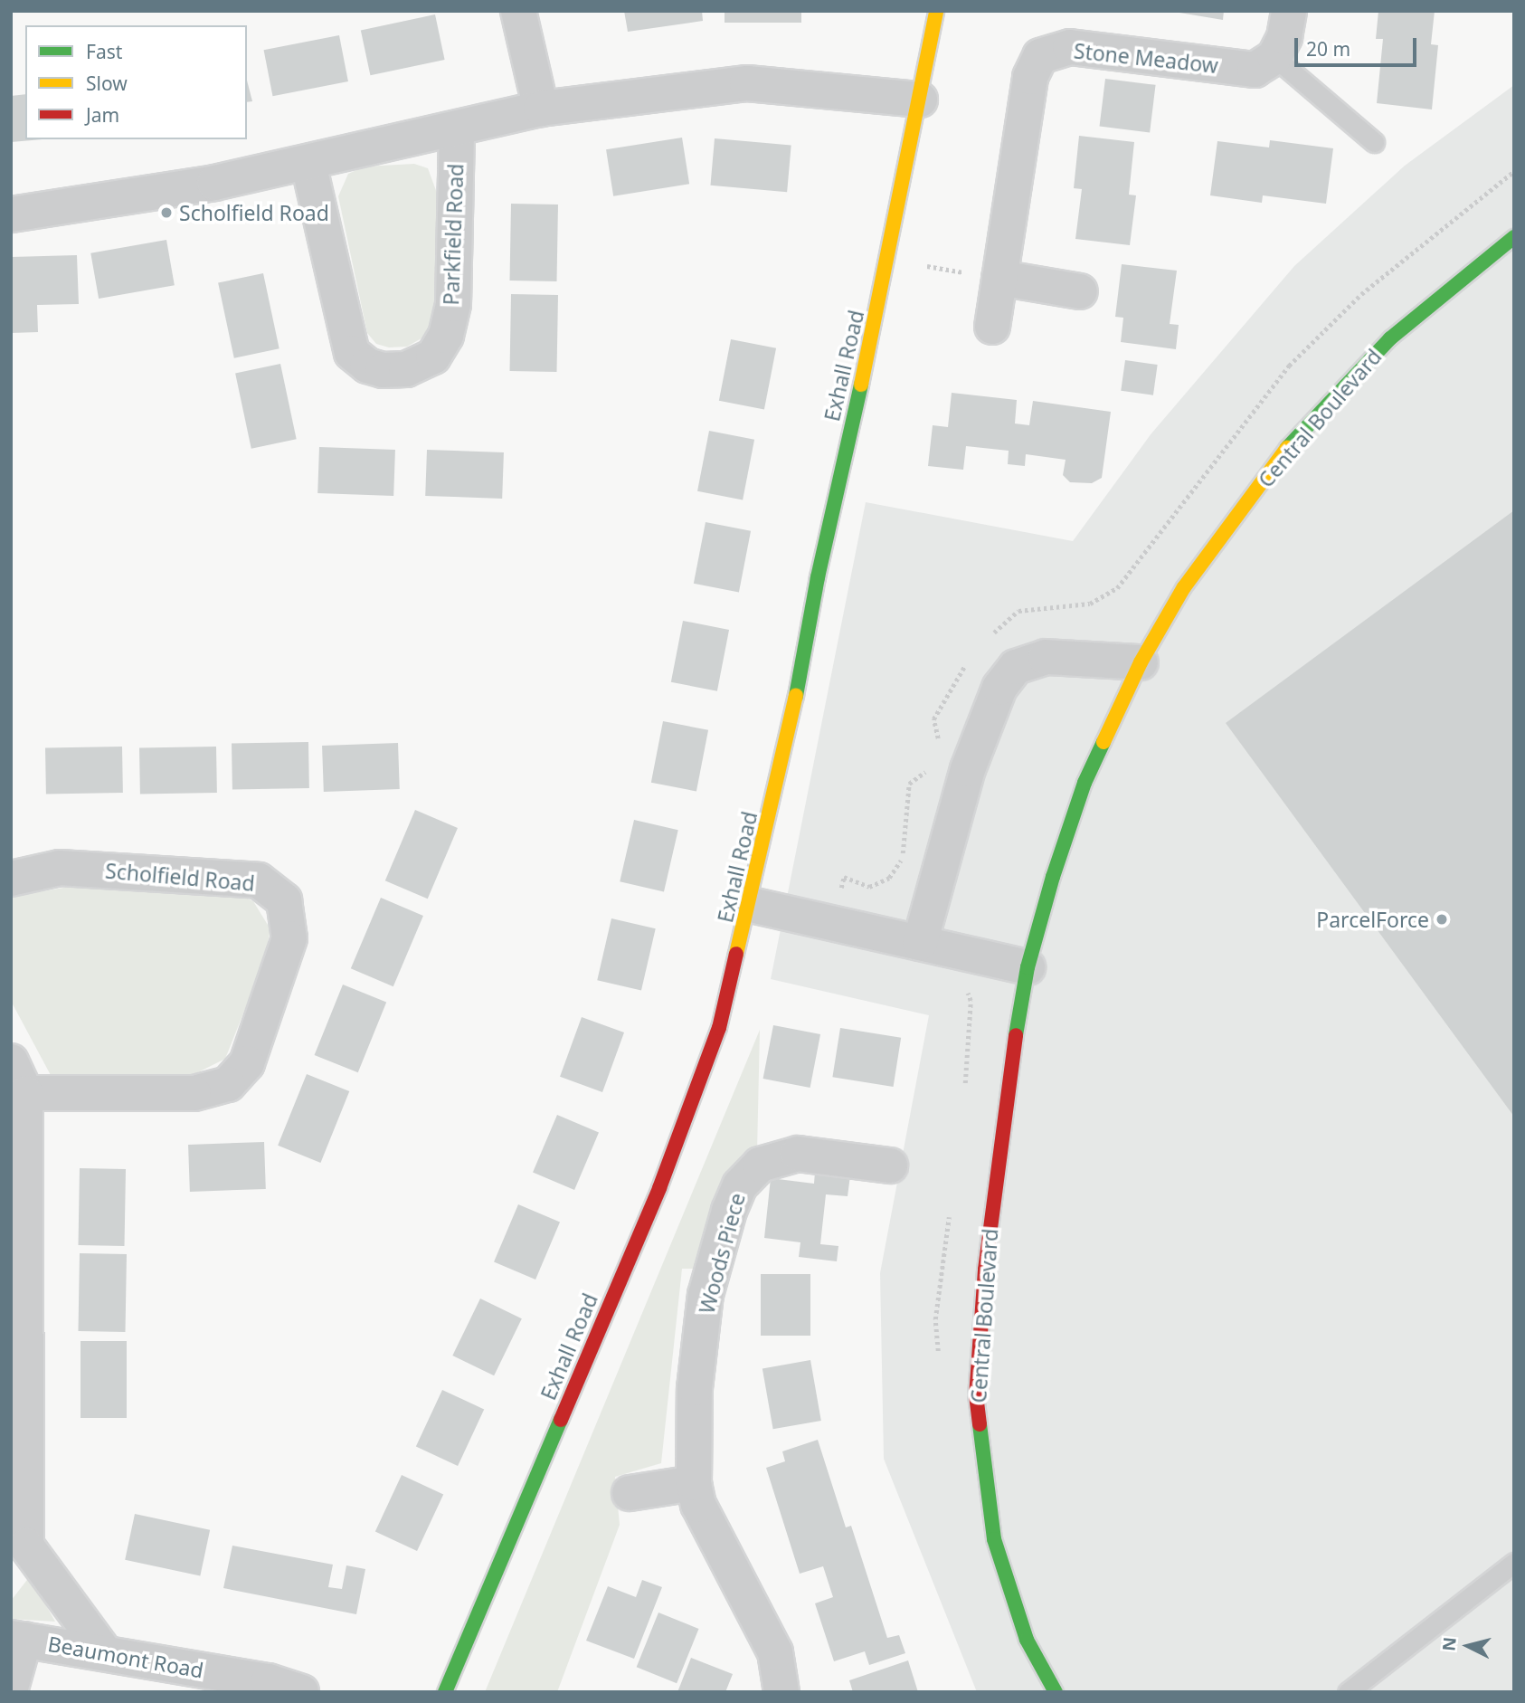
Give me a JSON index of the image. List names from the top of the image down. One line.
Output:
{"streets":{"street":["Stone Meadow","Parkfield Road","Exhall Road","Central Boulevard","Scholfield Road","Woods Piece","Beaumont Road"]},"crossings":[["Parkfield Road","Exhall Road"]],"places":["Scholfield Road","ParcelForce"],"legend":["Fast","Slow","Jam"],"scale_bar":"20 m","north":"left"}
